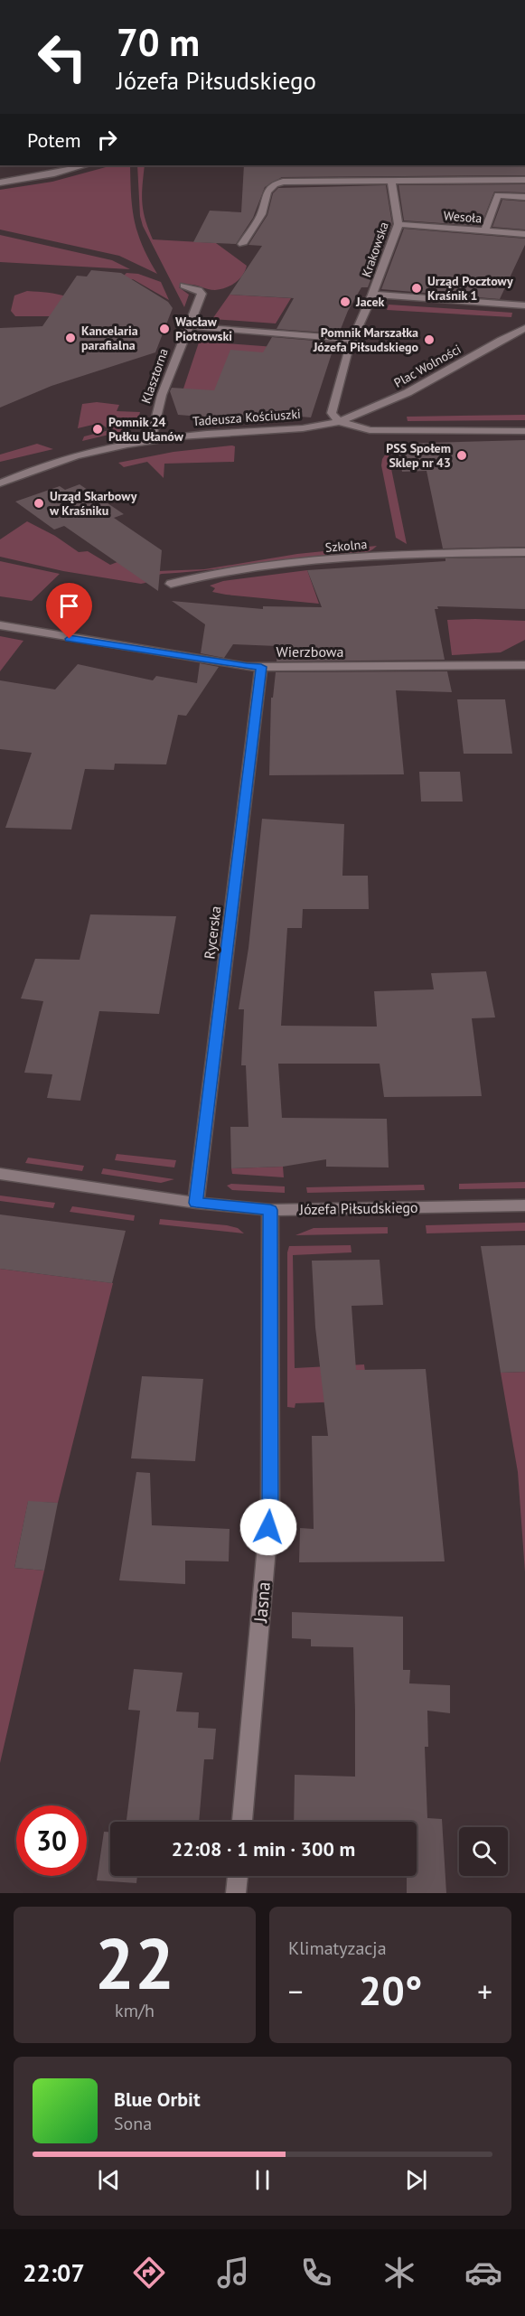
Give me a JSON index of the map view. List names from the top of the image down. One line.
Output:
{"streets":{"street":["Wesoła","Krakowska","Plac Wolności","Klasztorna","Tadeusza Kościuszki","Szkolna","Wierzbowa","Rycerska","Józefa Piłsudskiego","Jasna"]},"crossings":[["Wesoła","Krakowska"],["Plac Wolności","Tadeusza Kościuszki"],["Klasztorna","Tadeusza Kościuszki"],["Wierzbowa","Rycerska"],["Rycerska","Józefa Piłsudskiego"],["Józefa Piłsudskiego","Jasna"]],"places":["Urząd Pocztowy Kraśnik 1","Jacek","Wacław Piotrowski","Kancelaria parafialna","Pomnik Marszałka Józefa Piłsudskiego","Pomnik 24 Pułku Ułanów","PSS Społem Sklep nr 43","Urząd Skarbowy w Kraśniku"],"page":{"turn":["70 m","Józefa Piłsudskiego"],"then":"Potem","limit":"30","trip":"22:08 · 1 min · 300 m","tile":[["22","km/h"],"Klimatyzacja"],"heat":["−","20°","+"],"song":["Blue Orbit","Sona"],"tabs":"22:07"}}
